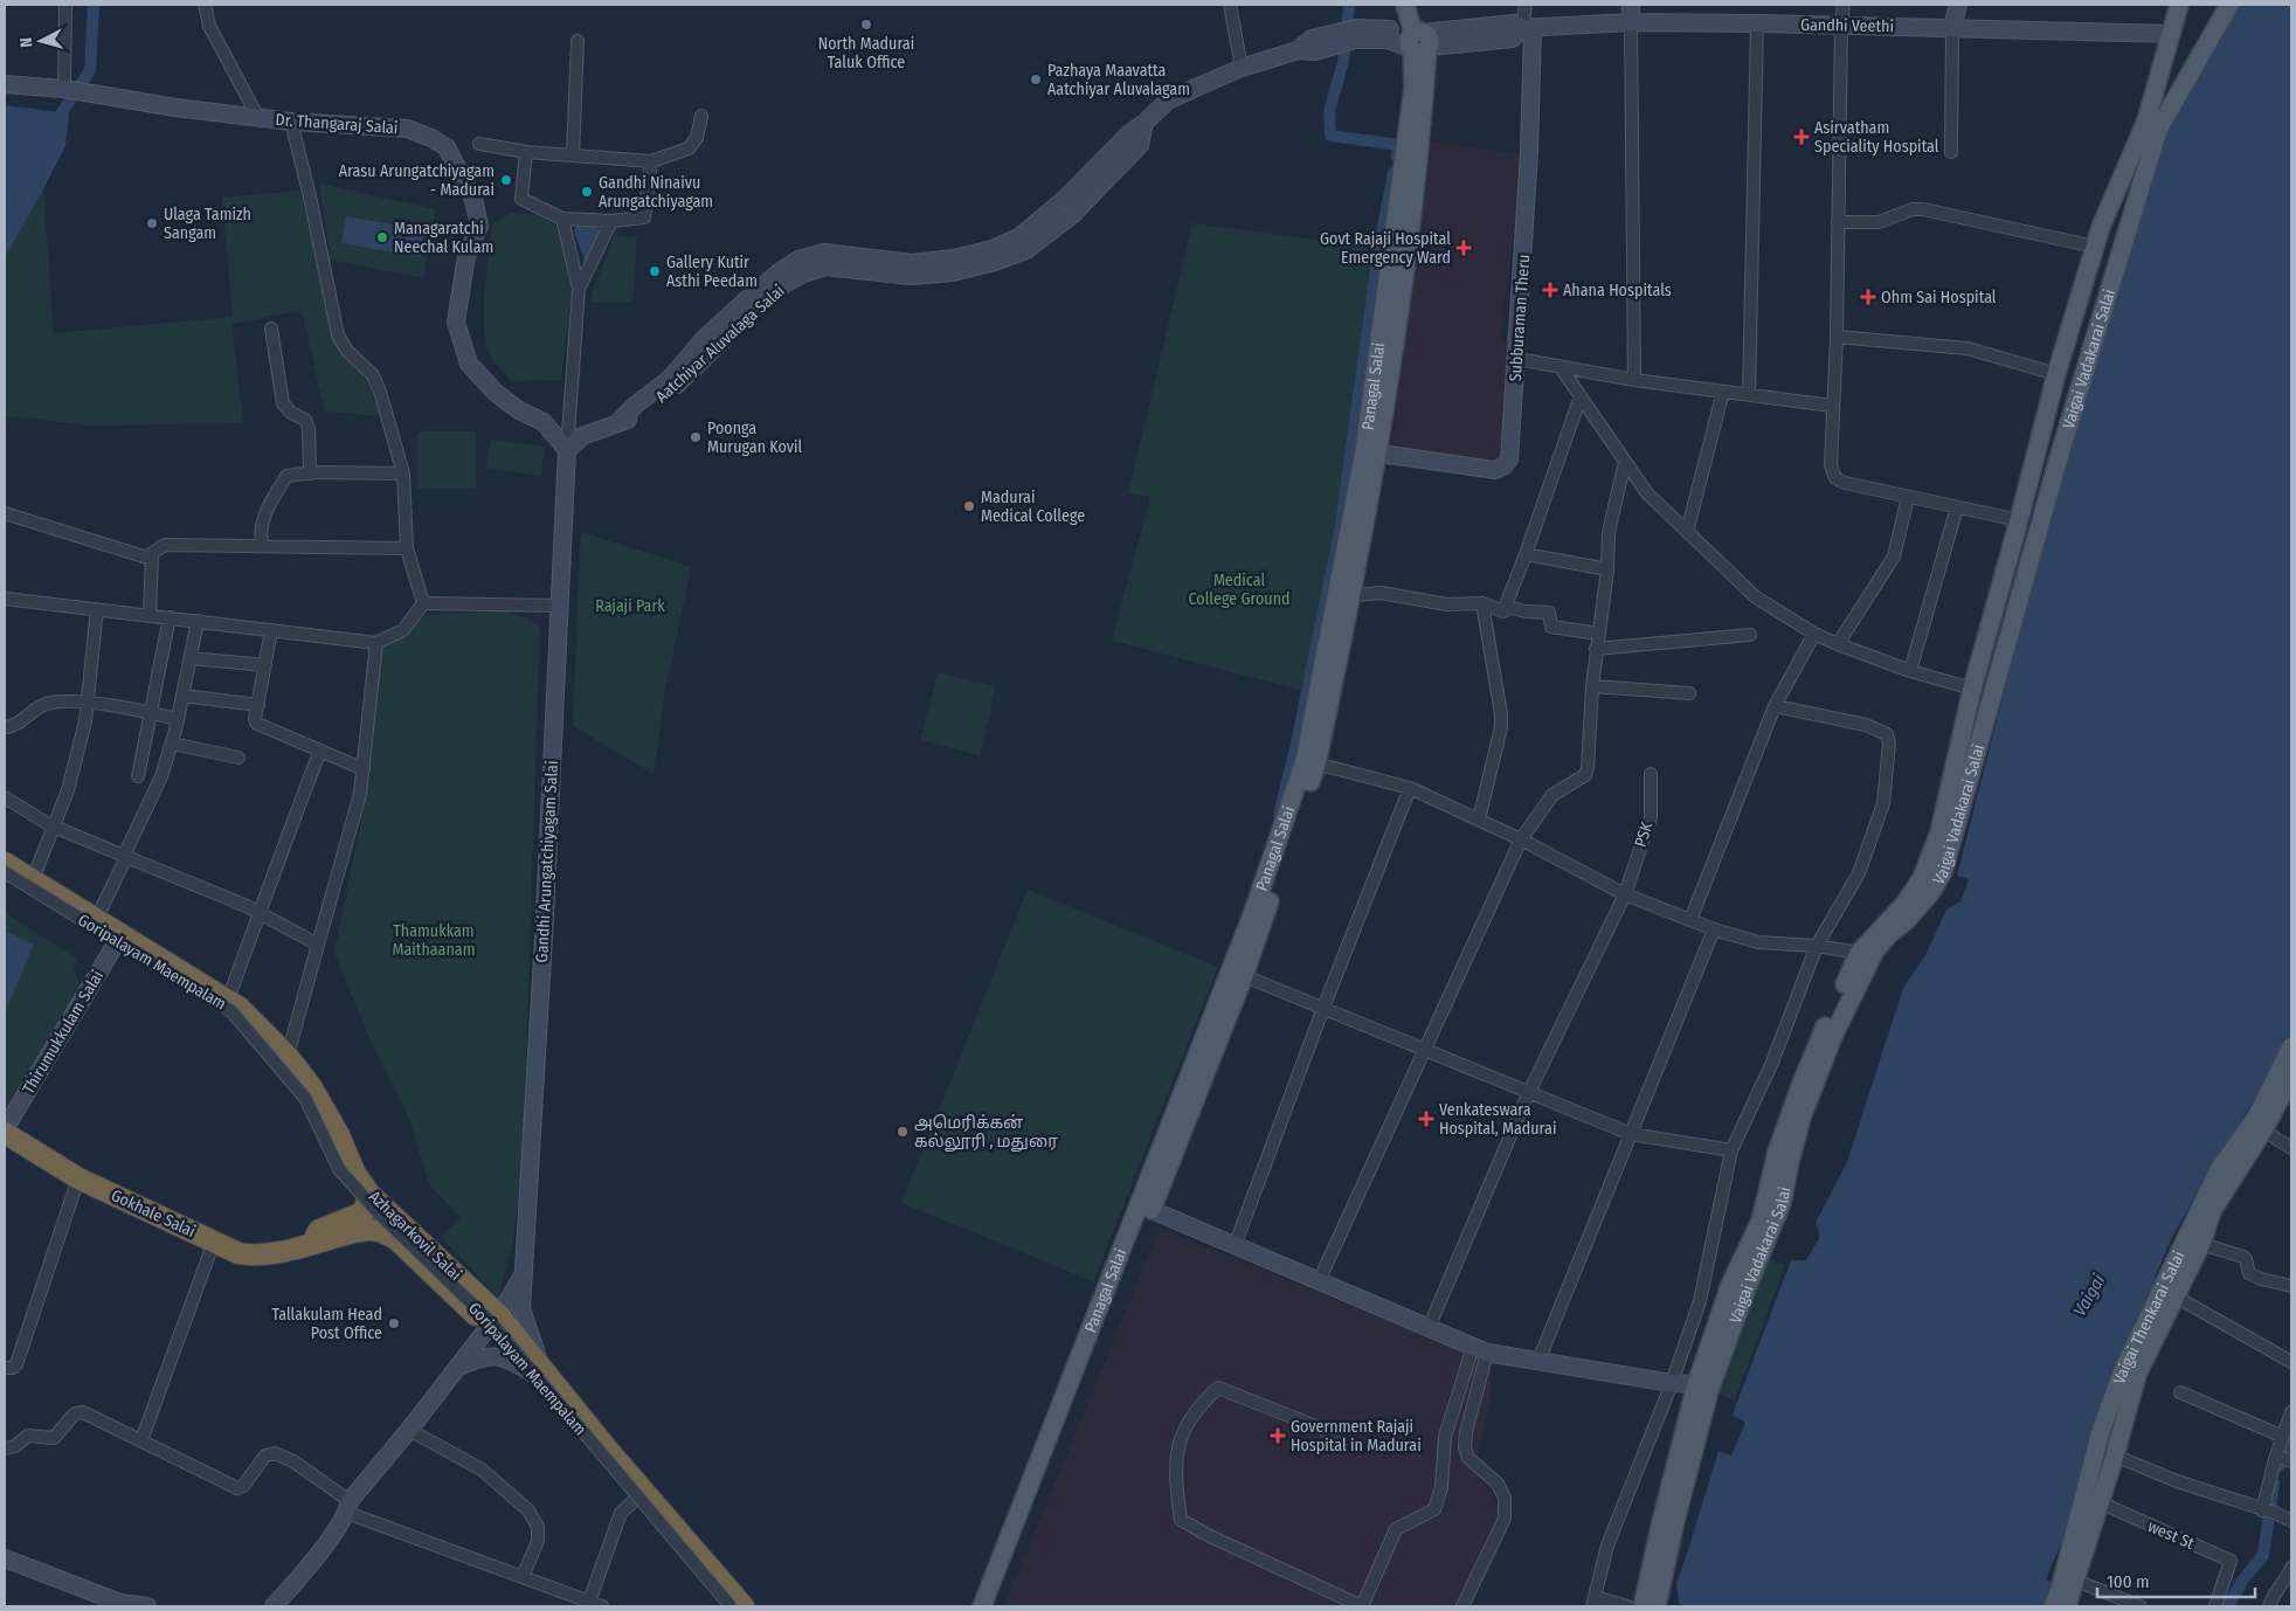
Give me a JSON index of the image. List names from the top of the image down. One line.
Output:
{"streets":{"highway":["Gokhale Salai","Azhagarkovil Salai"],"main road":["Vaigai Vadakarai Salai","Panagal Salai","Vaigai Thenkarai Salai"],"street":["Gandhi Veethi","Dr. Thangaraj Salai","Subburaman Theru","Aatchiyar Aluvalaga Salai","PSK","Gandhi Arungatchiyagam Salai","Goripalayam Maempalam","Thirumukkulam Salai","west St"]},"crossings":[["Gandhi Veethi","Subburaman Theru"],["Gandhi Veethi","Aatchiyar Aluvalaga Salai"],["Gandhi Veethi","Vaigai Vadakarai Salai"],["Gandhi Veethi","Panagal Salai"],["Dr. Thangaraj Salai","Aatchiyar Aluvalaga Salai"],["Dr. Thangaraj Salai","Gandhi Arungatchiyagam Salai"],["Subburaman Theru","Panagal Salai"],["Aatchiyar Aluvalaga Salai","Panagal Salai"],["Aatchiyar Aluvalaga Salai","Gandhi Arungatchiyagam Salai"],["Gandhi Arungatchiyagam Salai","Azhagarkovil Salai"],["Thirumukkulam Salai","Gokhale Salai"],["Thirumukkulam Salai","Azhagarkovil Salai"],["Gokhale Salai","Azhagarkovil Salai"],["Vaigai Thenkarai Salai","west St"]],"water":["Vaigai"],"parks":["Medical College Ground","Rajaji Park","Thamukkam Maithaanam"],"places":{"other":["North Madurai Taluk Office","Pazhaya Maavatta Aatchiyar Aluvalagam","Arasu Arungatchiyagam - Madurai","Gandhi Ninaivu Arungatchiyagam","Ulaga Tamizh Sangam","Managaratchi Neechal Kulam","Gallery Kutir Asthi Peedam","Poonga Murugan Kovil","Madurai Medical College","அமெரிக்கன் கல்லூரி , மதுரை","Tallakulam Head Post Office"],"health":["Asirvatham Speciality Hospital","Govt Rajaji Hospital Emergency Ward","Ahana Hospitals","Ohm Sai Hospital","Venkateswara Hospital, Madurai","Government Rajaji Hospital in Madurai"]},"scale_bar":"100 m","north":"left"}
